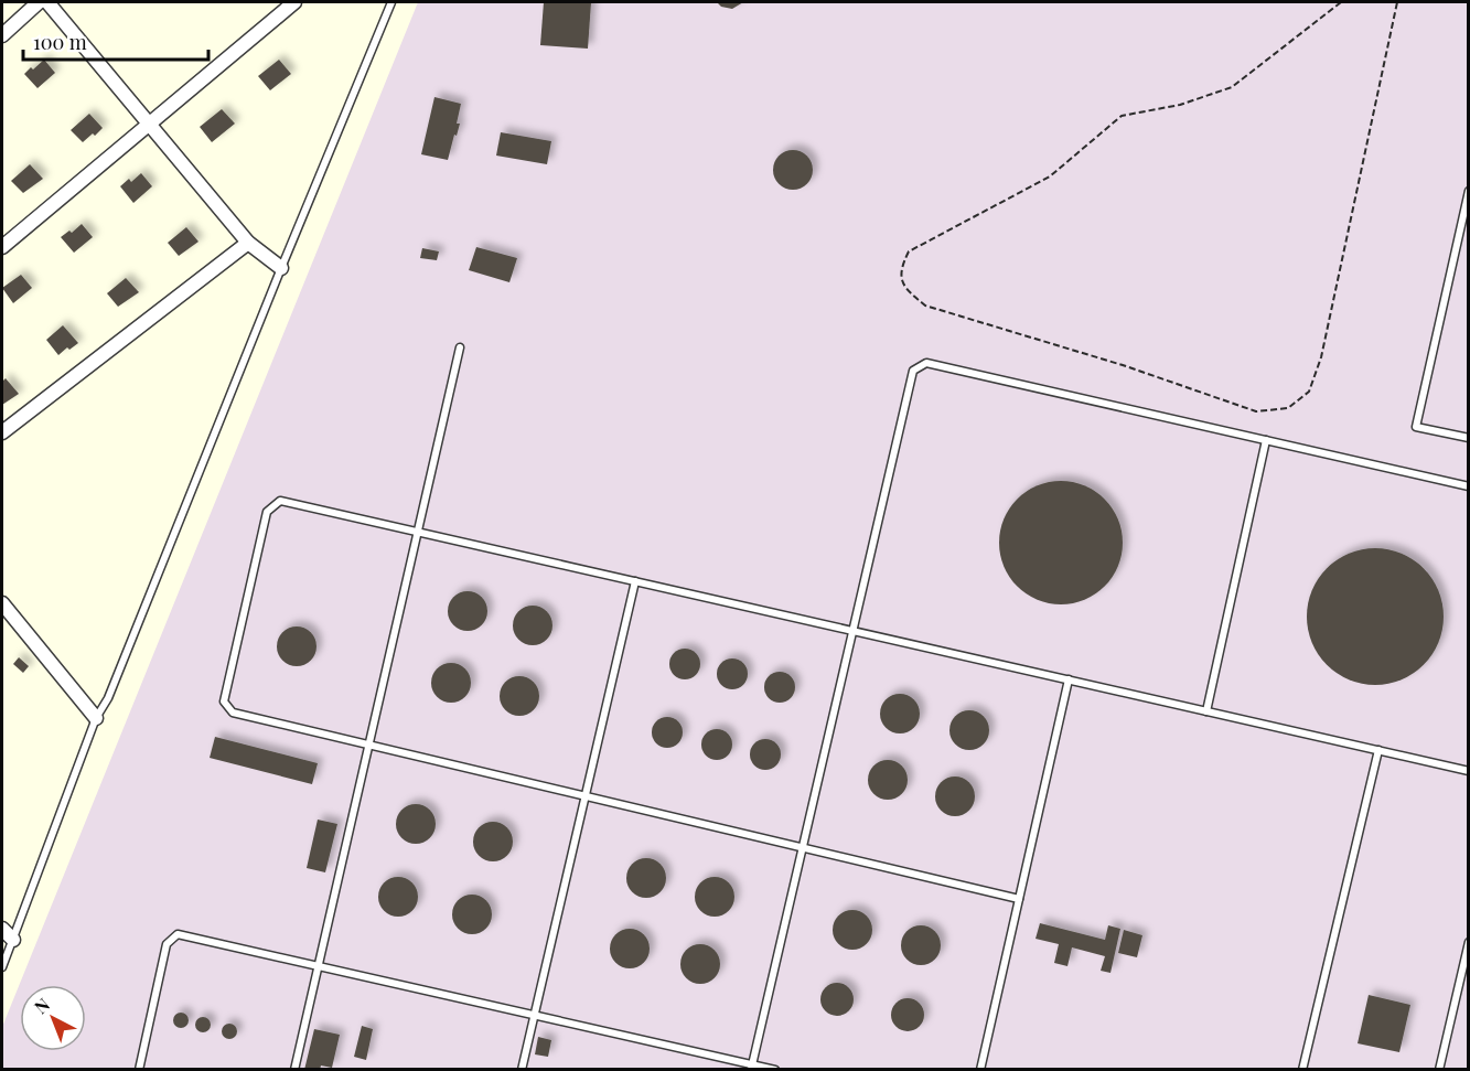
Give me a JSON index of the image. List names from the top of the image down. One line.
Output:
{"scale_bar":"100 m","north":"top left"}
